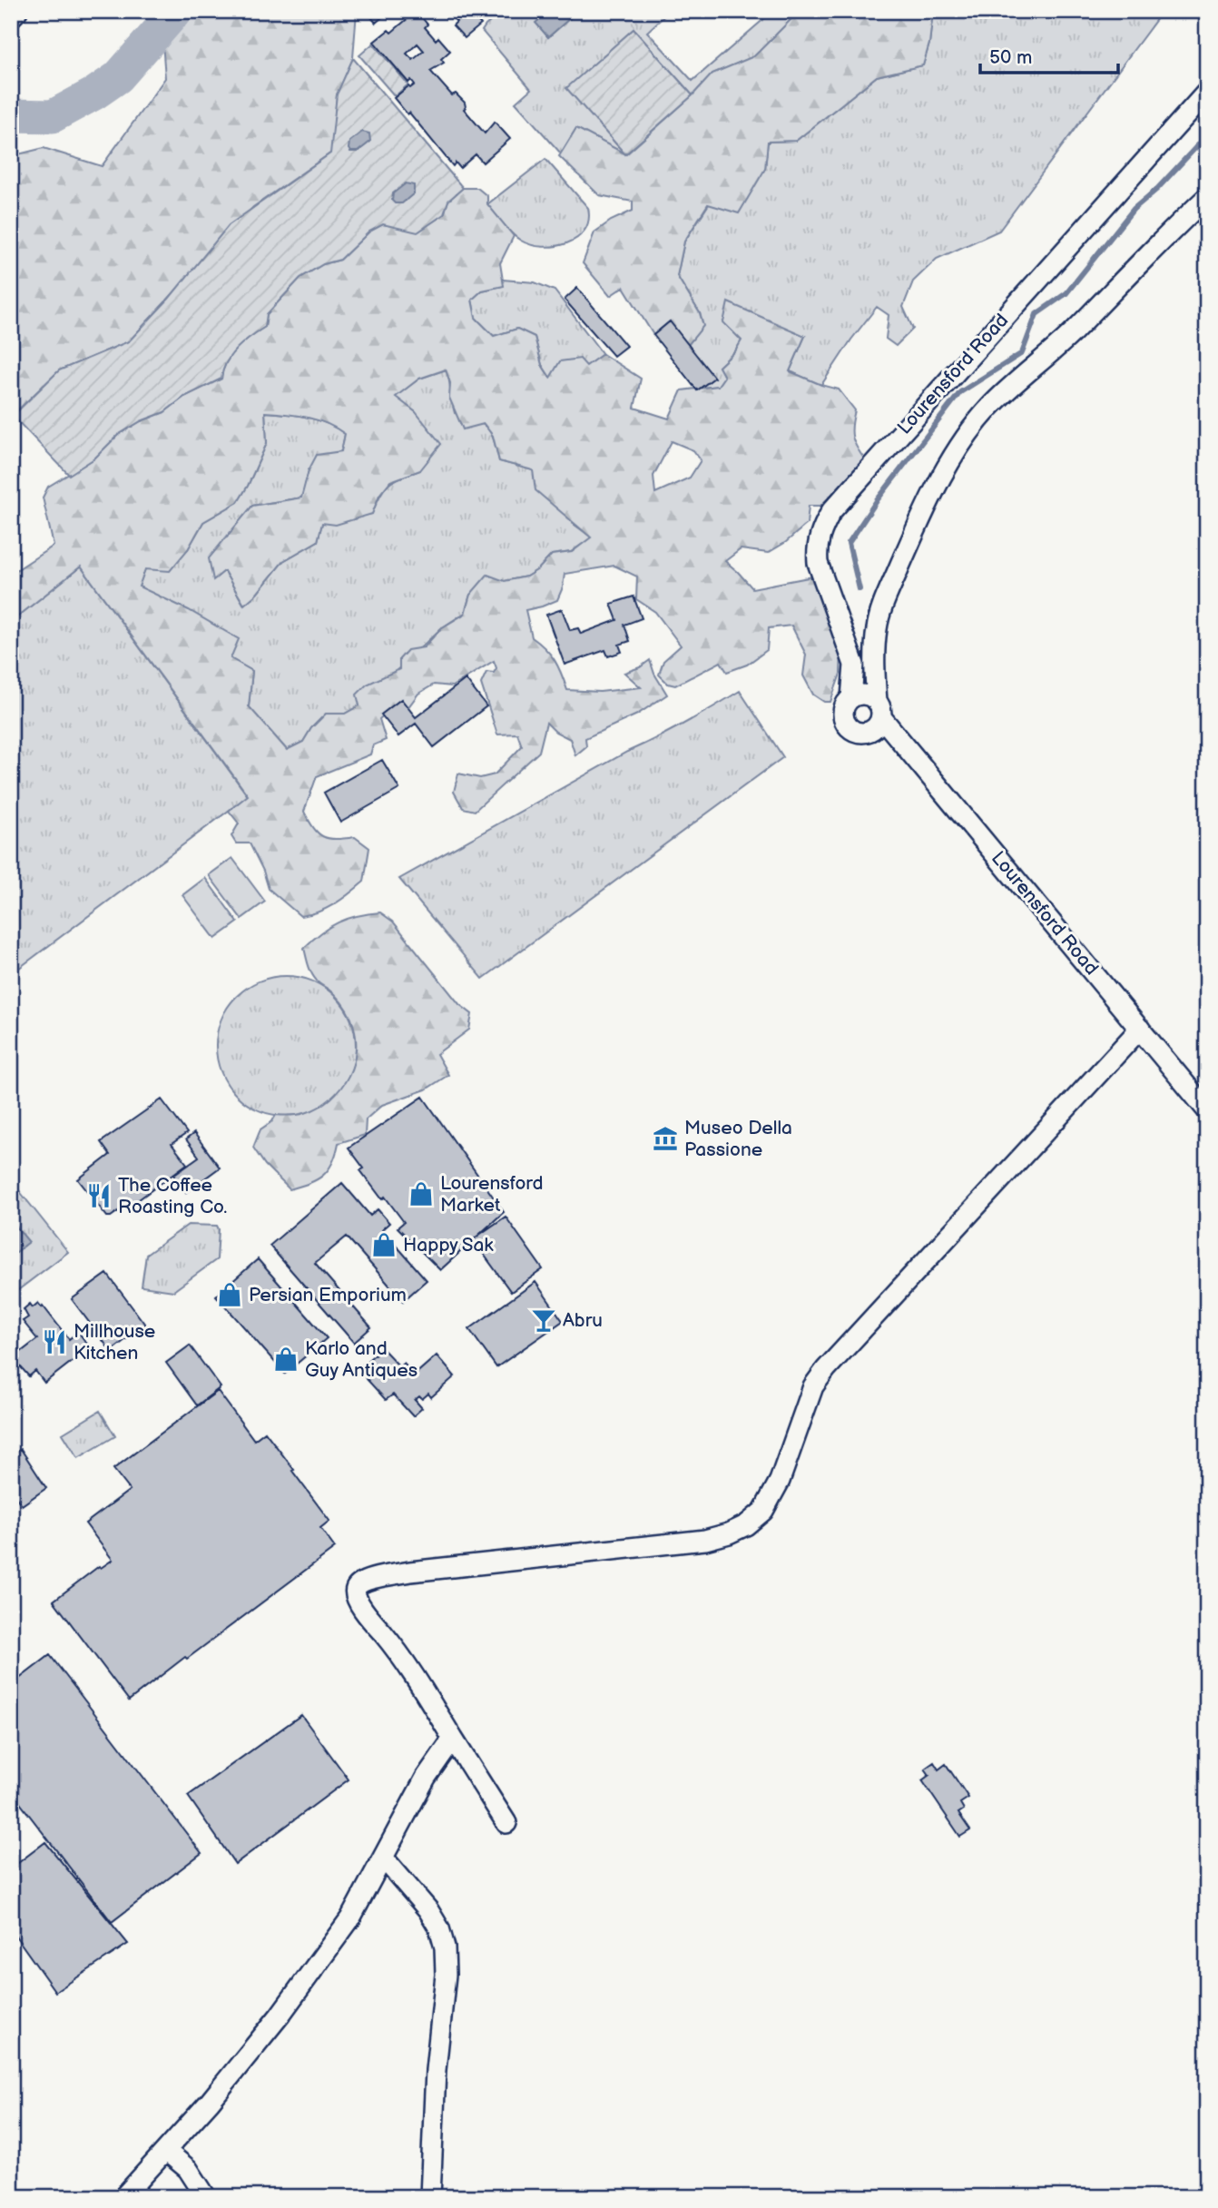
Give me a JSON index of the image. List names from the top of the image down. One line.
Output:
{"streets":{"street":["Lourensford Road"]},"places":{"museum":["Museo Della Passione"],"shop":["Lourensford Market","Happy Sak","Persian Emporium","Karlo and Guy Antiques"],"restaurant":["The Coffee Roasting Co.","Millhouse Kitchen"],"bar":["Abru"]},"scale_bar":"50 m"}
